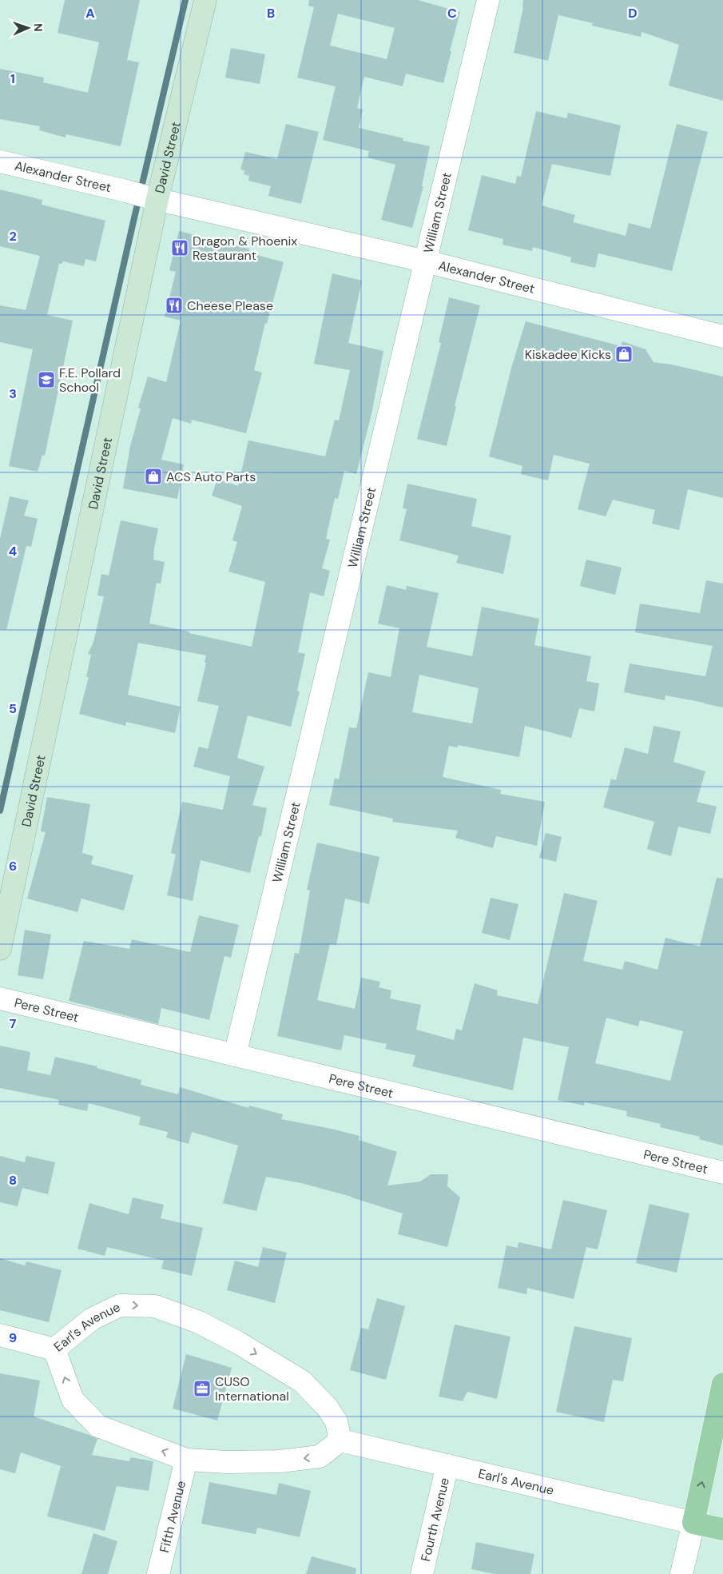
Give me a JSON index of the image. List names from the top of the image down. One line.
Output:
{"streets":{"street":["David Street","Alexander Street","William Street","Pere Street","Earl's Avenue","Fifth Avenue","Fourth Avenue"]},"crossings":[["David Street","Alexander Street"],["Alexander Street","William Street"],["William Street","Pere Street"],["Earl's Avenue","Fifth Avenue"],["Earl's Avenue","Fourth Avenue"]],"places":{"restaurant":["Dragon & Phoenix Restaurant","Cheese Please"],"shop":["Kiskadee Kicks","ACS Auto Parts"],"school or university":["F.E. Pollard School"],"office":["CUSO International"]},"north":"right","grid":{"columns":["A","B","C","D"],"rows":["1","2","3","4","5","6","7","8","9"]}}
